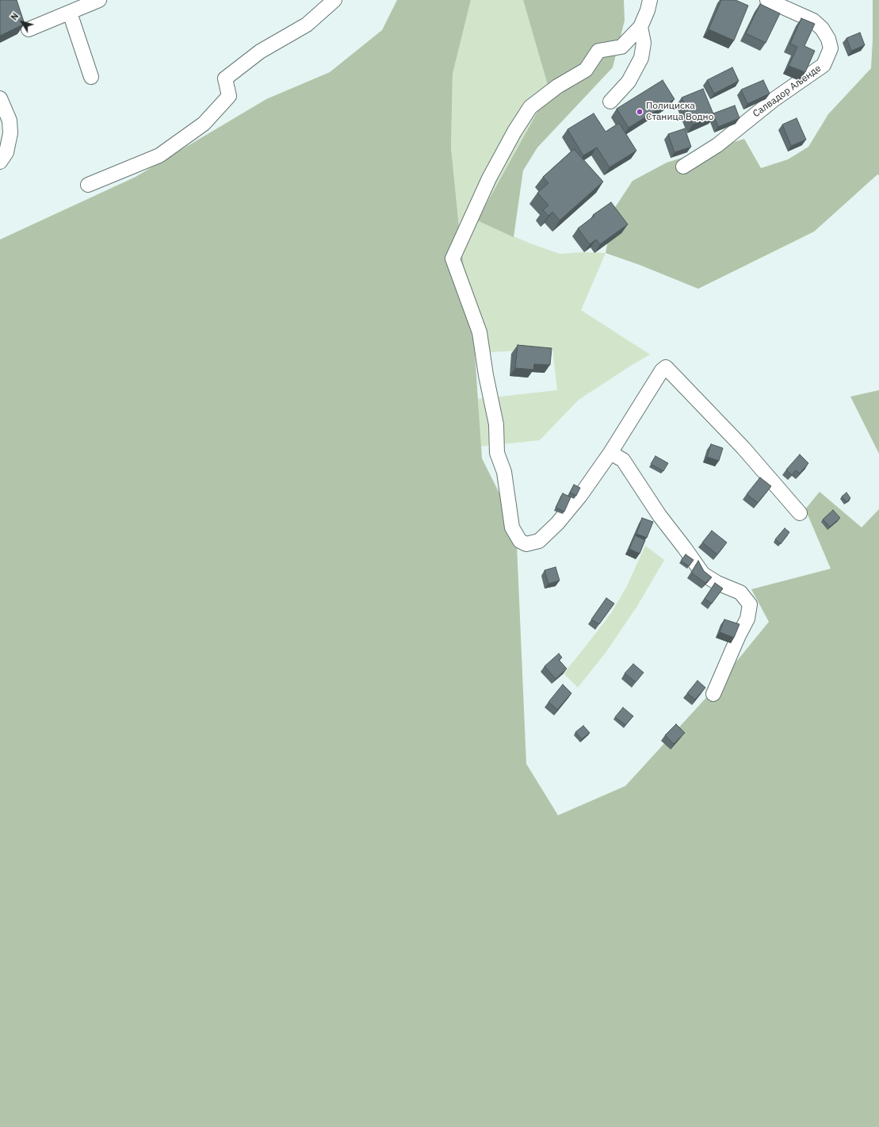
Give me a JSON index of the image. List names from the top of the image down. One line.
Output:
{"streets":{"street":["Салвадор Аљенде"]},"places":["Полициска Станица Водно"],"north":"top left"}
